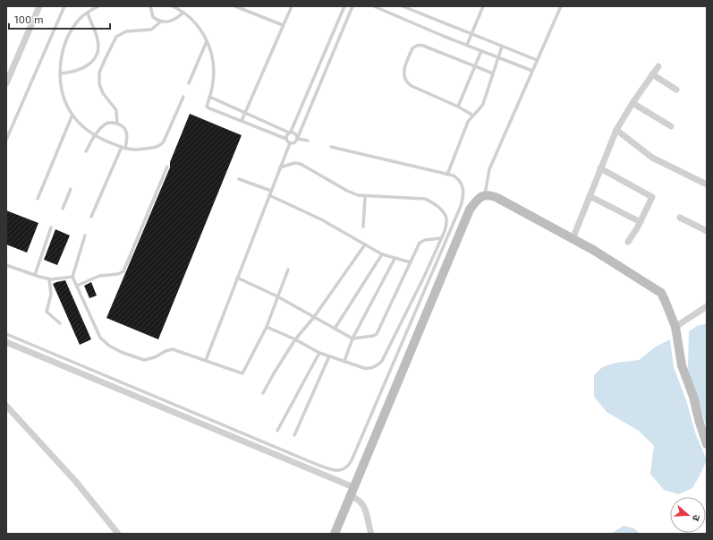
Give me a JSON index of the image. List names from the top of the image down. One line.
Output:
{"scale_bar":"100 m","north":"right"}
